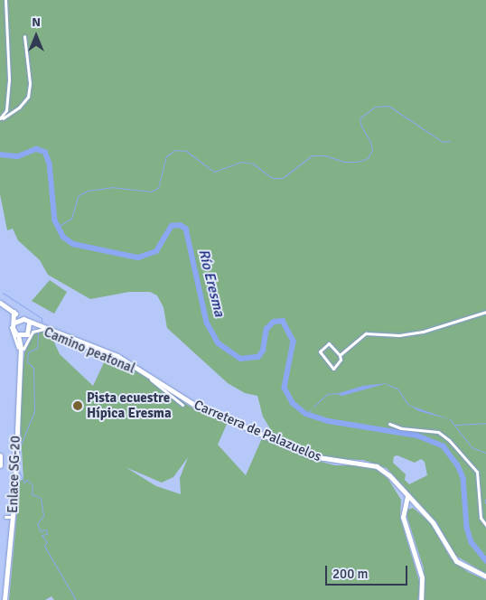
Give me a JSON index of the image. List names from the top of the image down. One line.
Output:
{"streets":{"street":["Camino peatonal","Carretera de Palazuelos","Enlace SG-20"]},"crossings":[["Camino peatonal","Enlace SG-20"],["Carretera de Palazuelos","Enlace SG-20"]],"water":["Río Eresma"],"places":["Pista ecuestre Hípica Eresma"],"scale_bar":"200 m","north":"top"}
